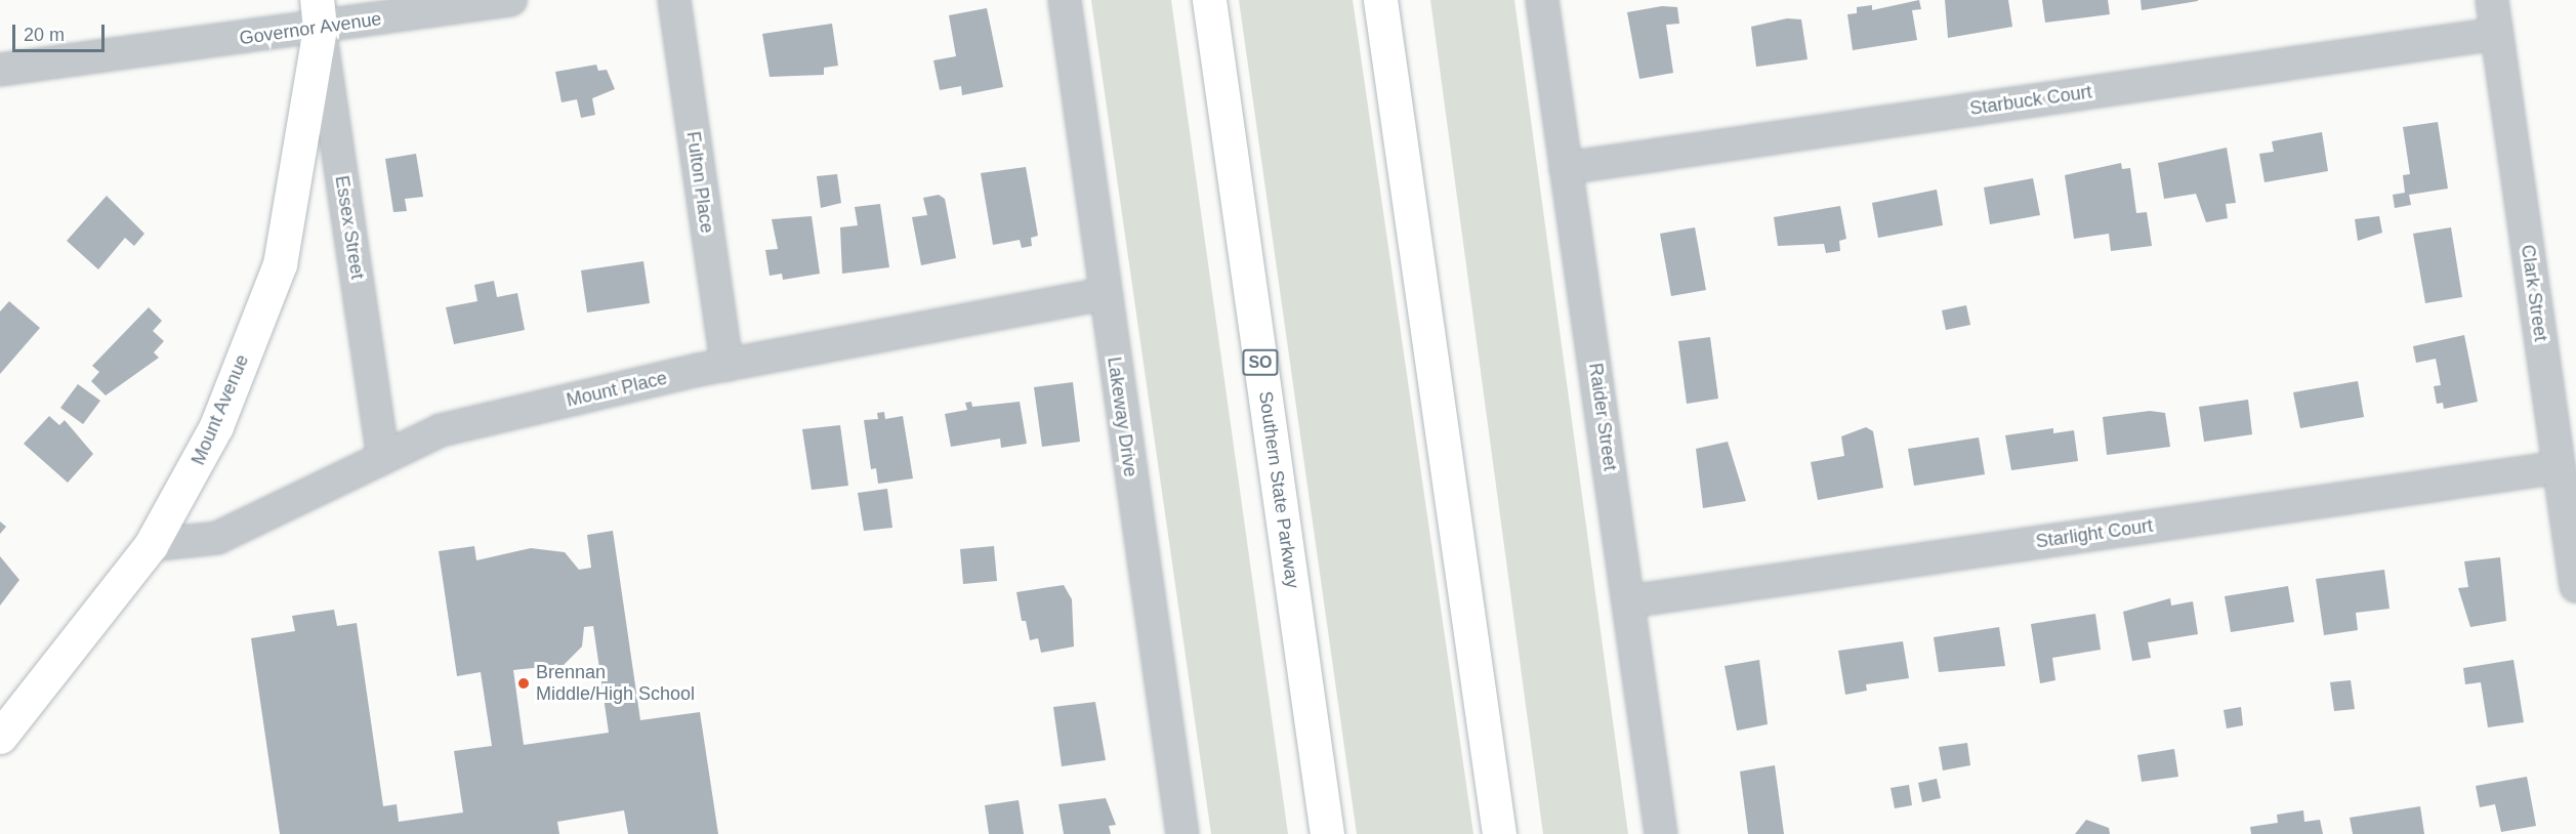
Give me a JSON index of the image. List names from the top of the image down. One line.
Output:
{"streets":{"main road":["SO","Mount Avenue","Southern State Parkway"],"street":["Governor Avenue","Starbuck Court","Fulton Place","Essex Street","Clark Street","Mount Place","Lakeway Drive","Raider Street","Starlight Court"]},"crossings":[["Governor Avenue","Essex Street"],["Governor Avenue","Mount Avenue"],["Starbuck Court","Clark Street"],["Starbuck Court","Raider Street"],["Fulton Place","Mount Place"],["Essex Street","Mount Place"],["Essex Street","Mount Avenue"],["Clark Street","Starlight Court"],["Mount Place","Mount Avenue"],["Mount Place","Lakeway Drive"],["Raider Street","Starlight Court"]],"places":["Brennan Middle/High School"],"scale_bar":"20 m"}
